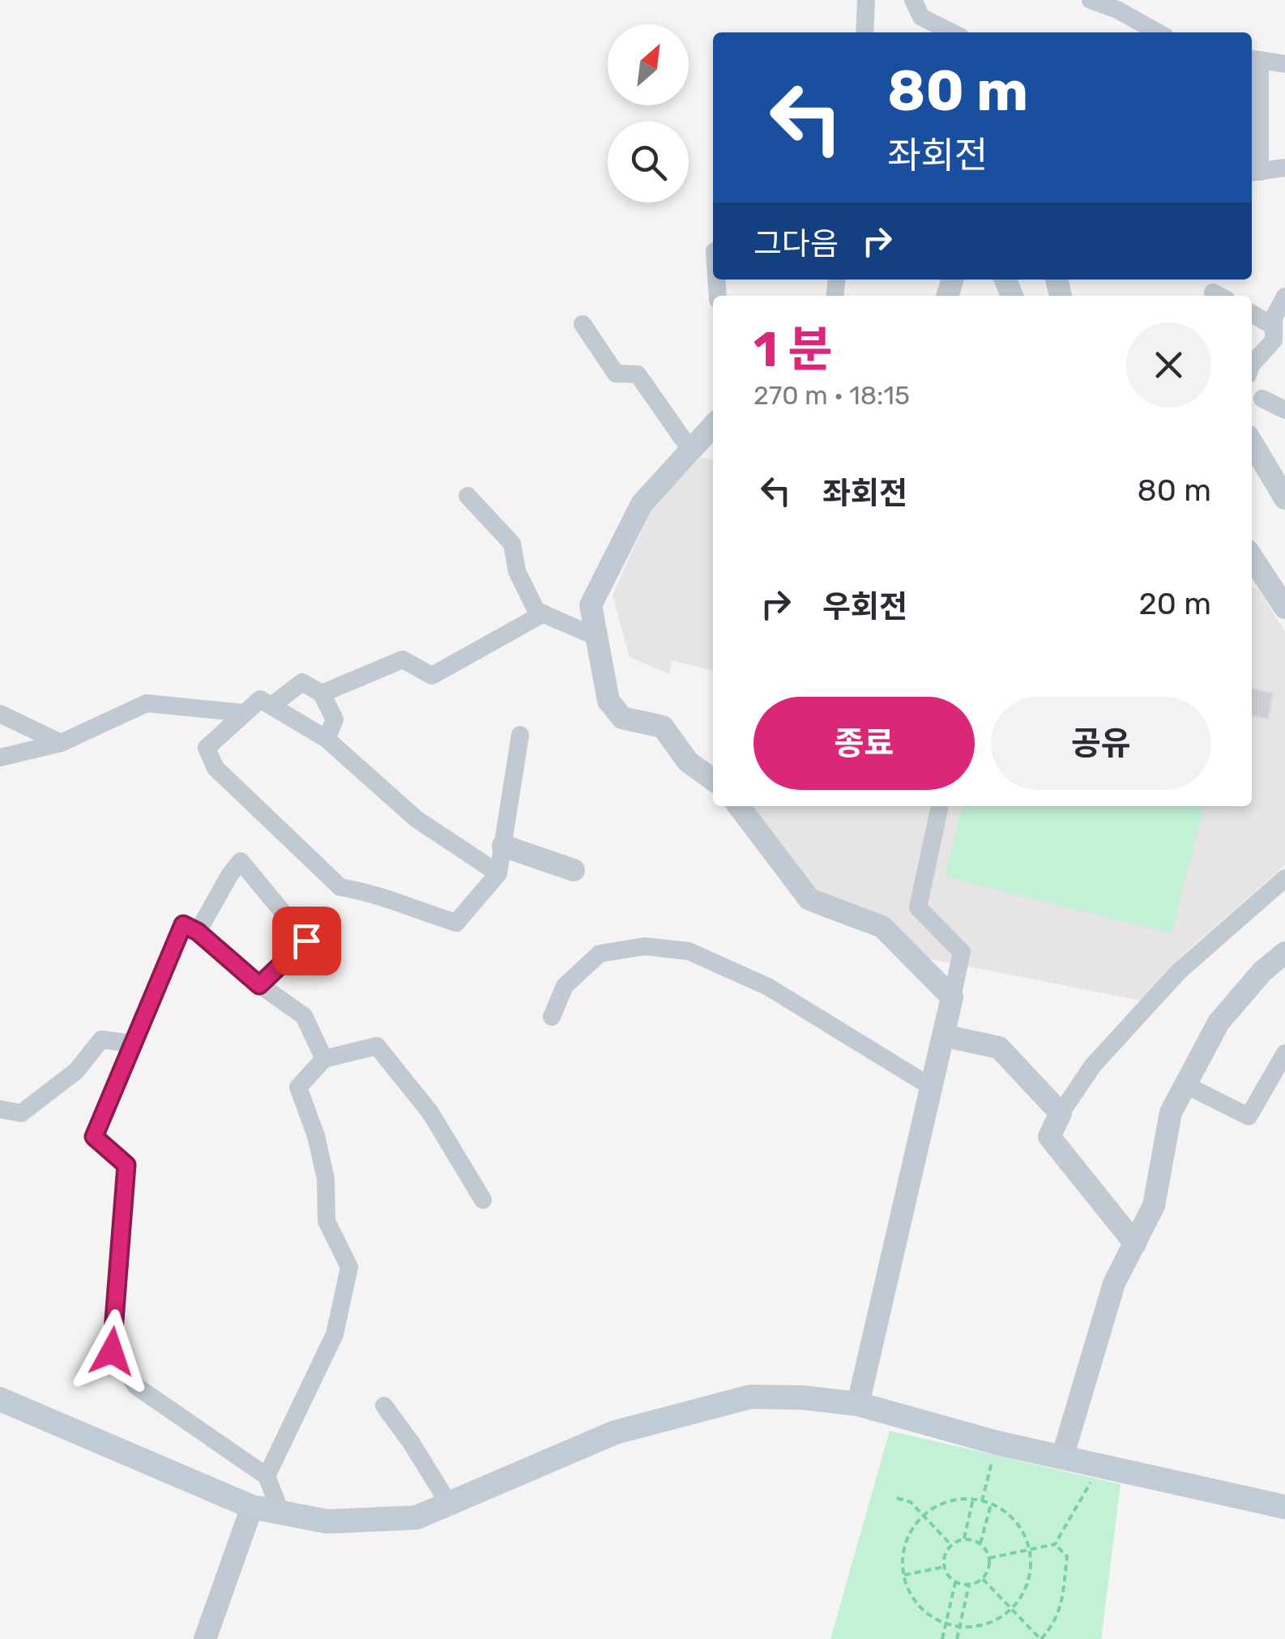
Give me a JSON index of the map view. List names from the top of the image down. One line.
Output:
{"north":"top right","page":{"turn":["80 m","좌회전"],"then":"그다음","heading":["1 분","270 m · 18:15"],"list":[{"name":"좌회전","value":"80 m"},{"name":"우회전","value":"20 m"}],"buttons":["종료","공유"]}}
